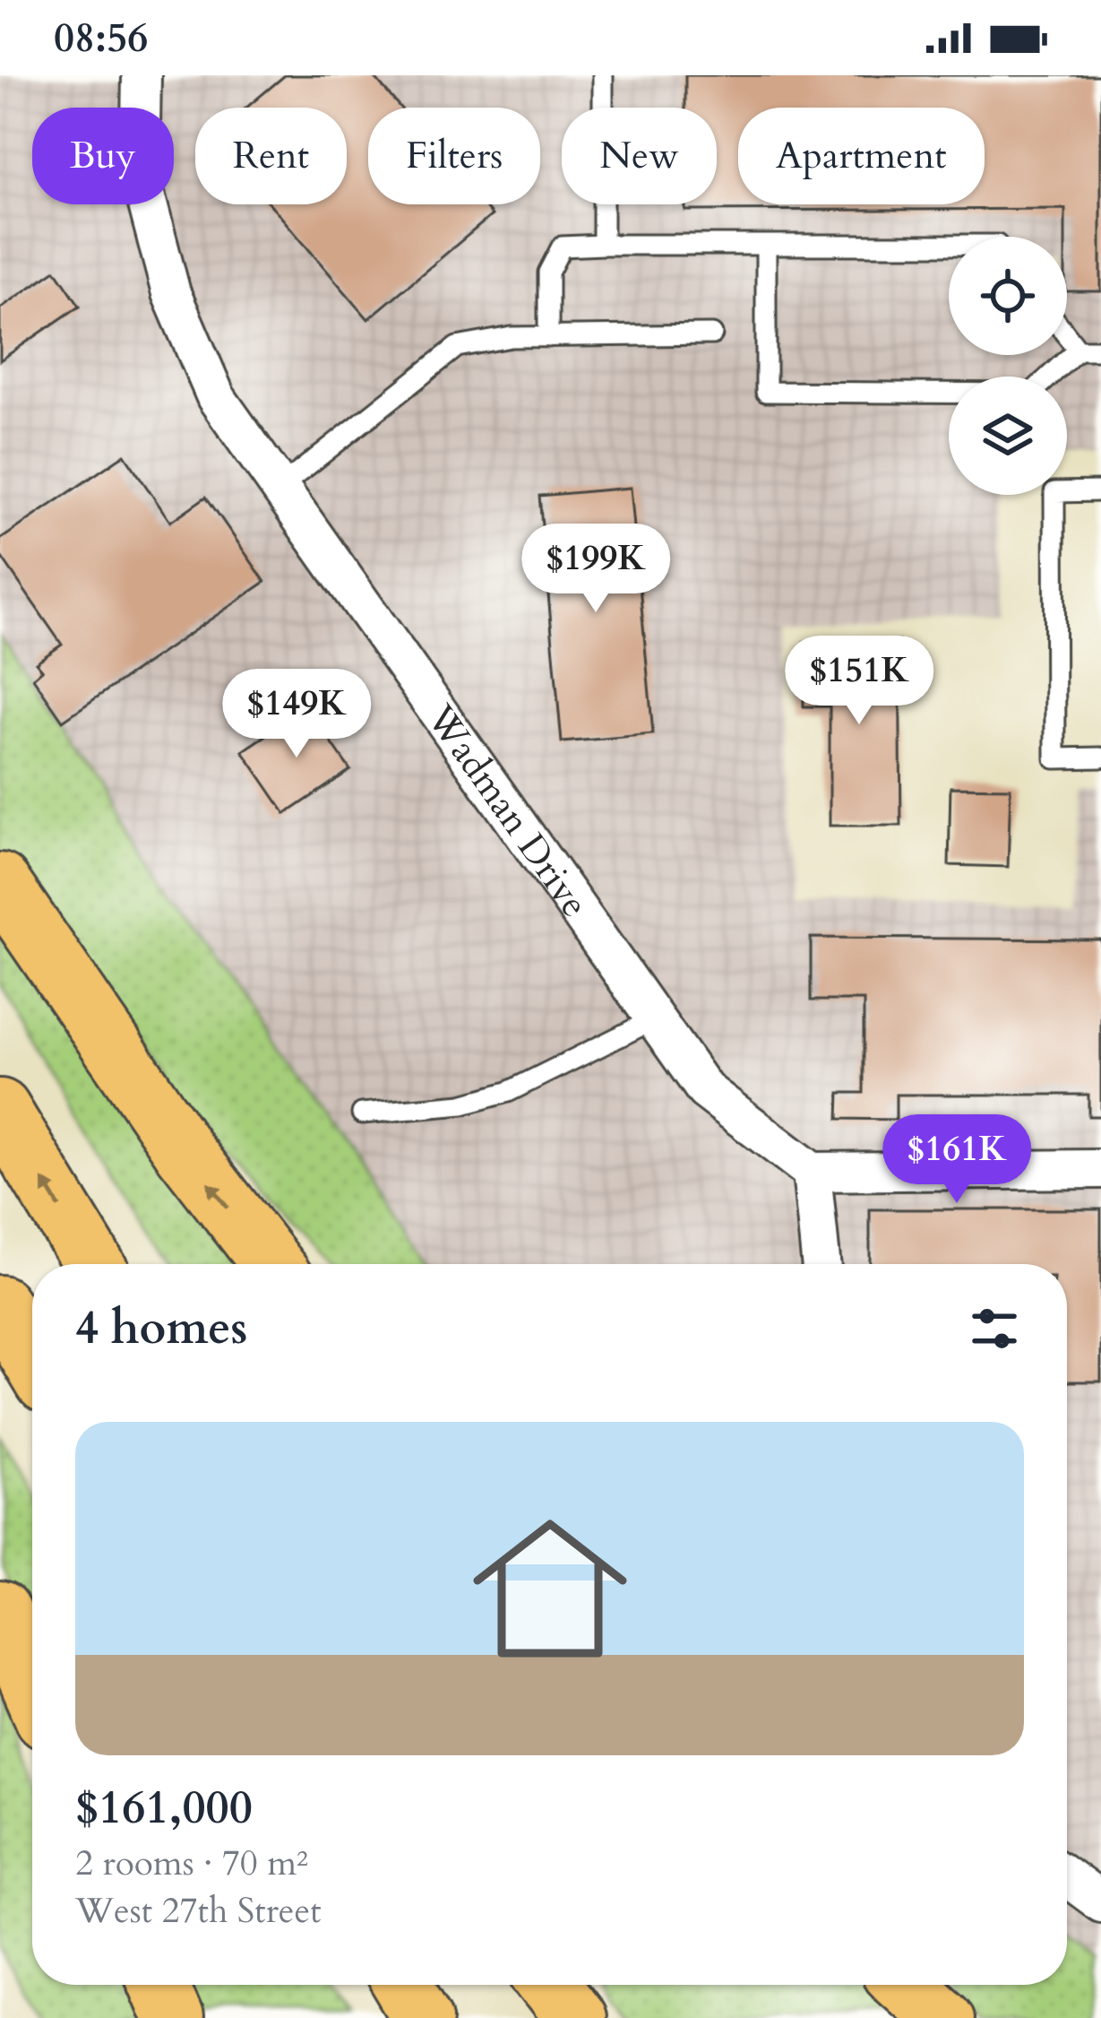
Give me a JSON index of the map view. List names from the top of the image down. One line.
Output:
{"streets":{"street":["Wadman Drive"]},"page":{"status":"08:56","chip":["Buy","Rent","Filters","New","Apartment"],"price":["$199K","$151K","$149K","$161K"],"heading":"4 homes","list":[{"name":"$161,000","note":"2 rooms · 70 m² · West 27th Street"}]}}
